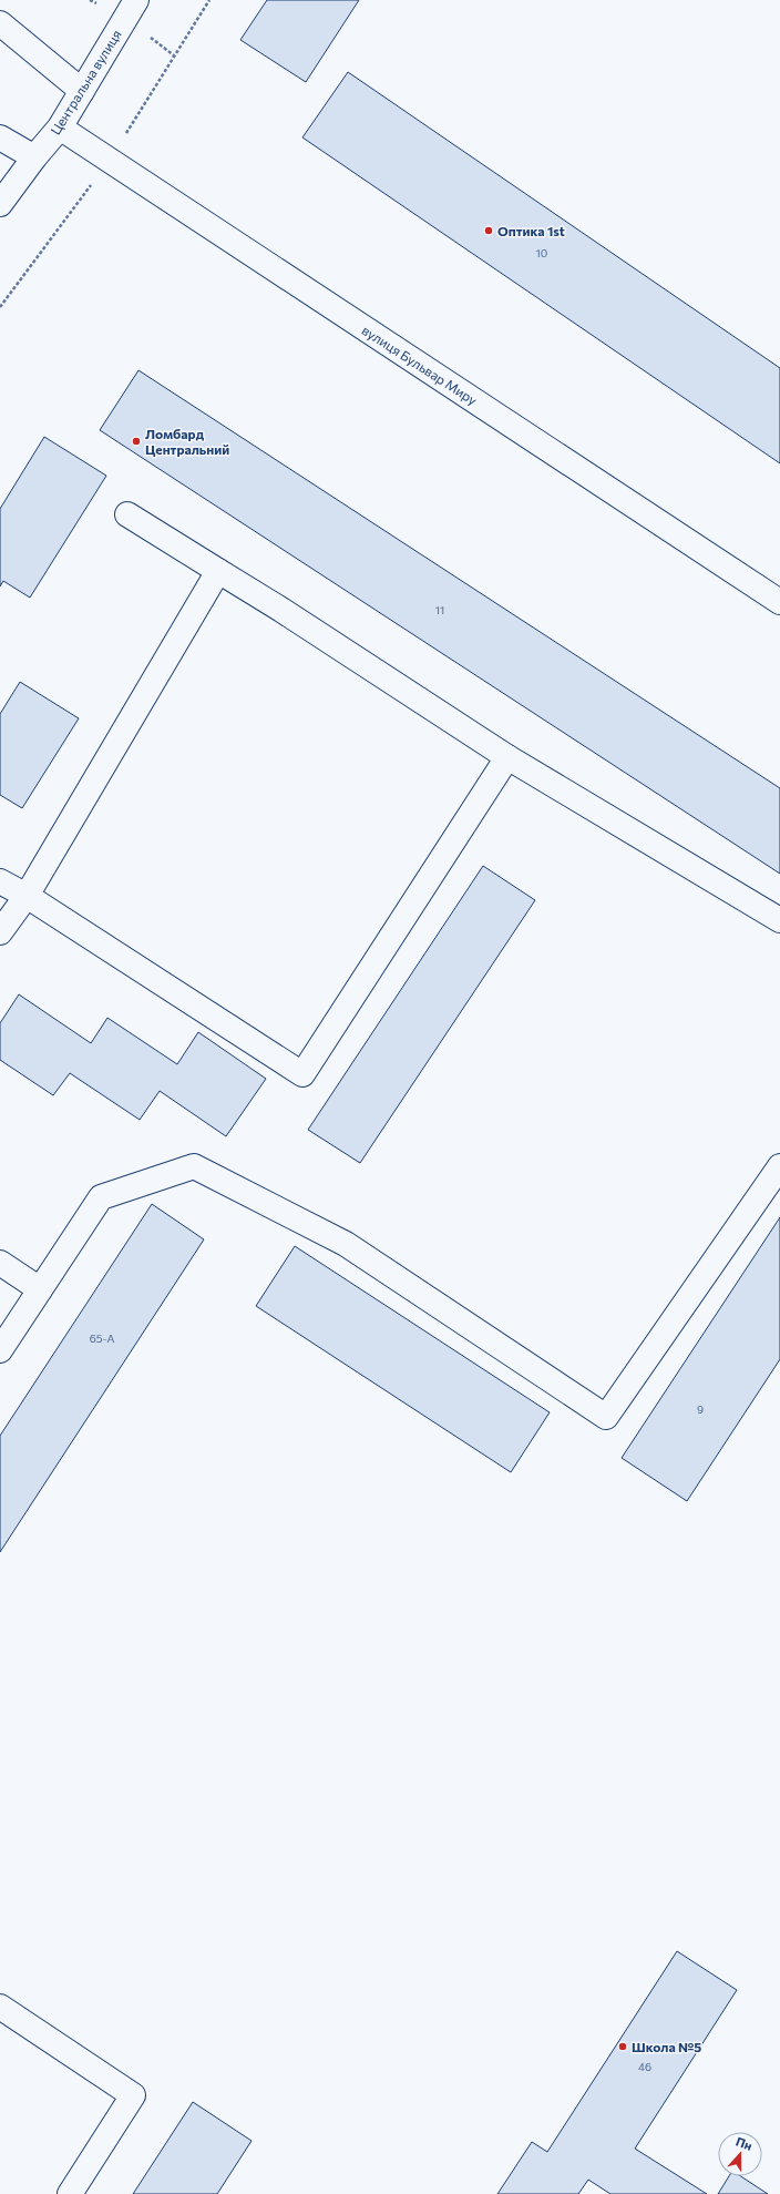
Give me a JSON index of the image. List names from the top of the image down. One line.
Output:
{"streets":{"street":["Центральна вулиця","вулиця Бульвар Миру"]},"crossings":[["Центральна вулиця","вулиця Бульвар Миру"]],"places":["Оптика 1st","Ломбард Центральний","Школа №5"],"house_numbers":["10","11","65-А","9","46"],"north":"top"}
